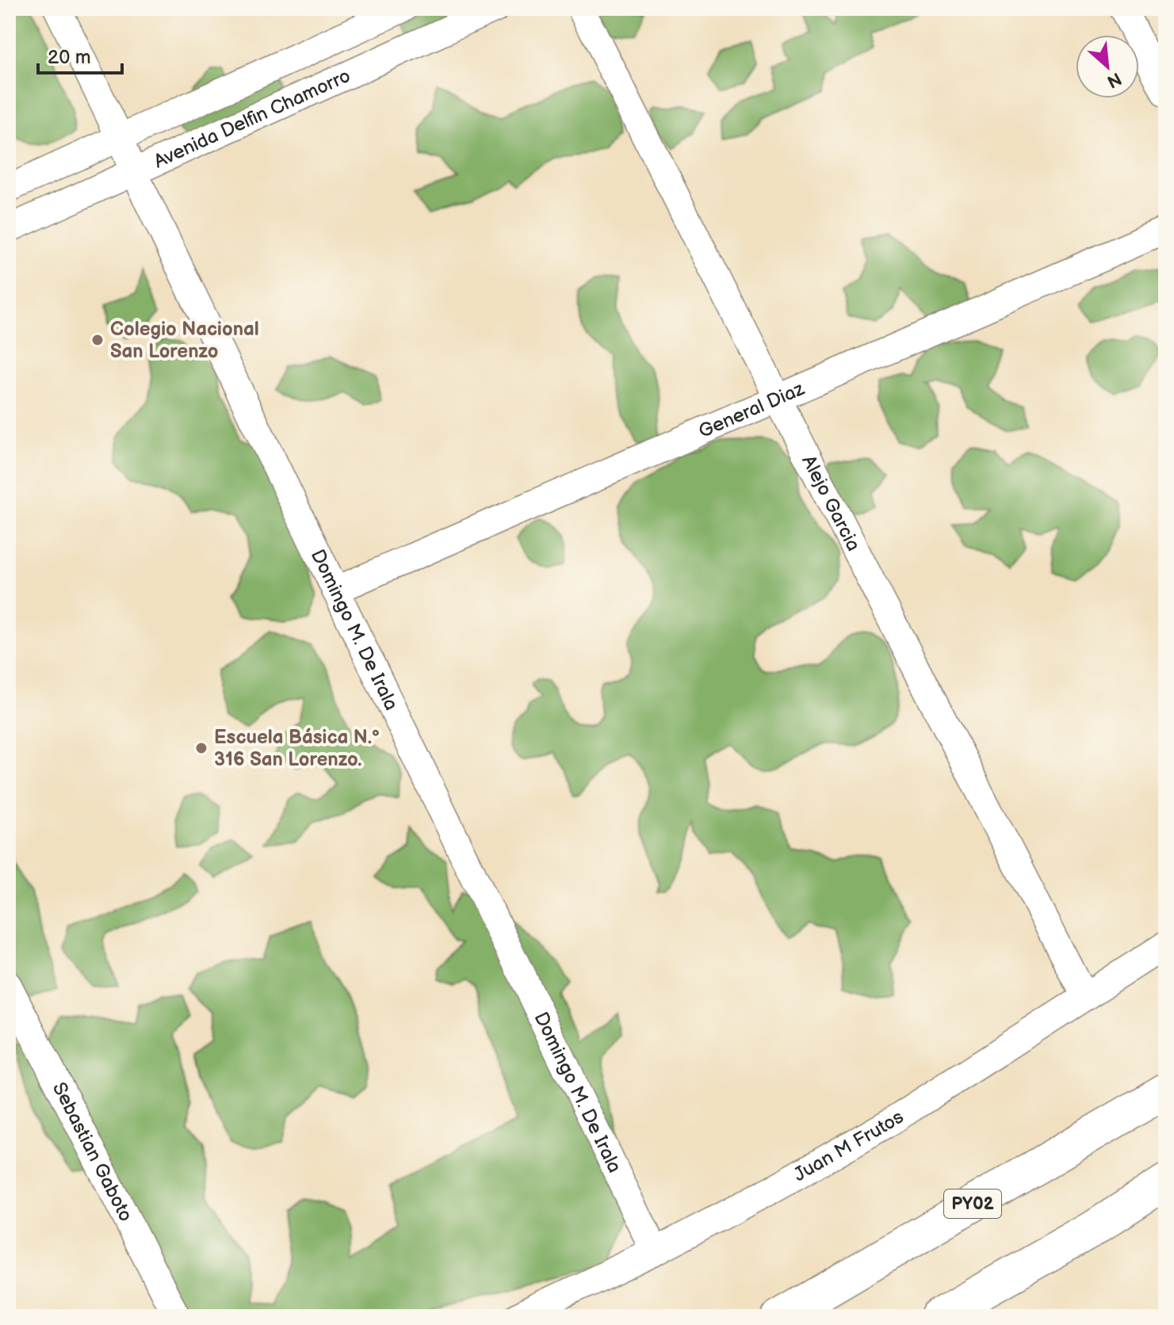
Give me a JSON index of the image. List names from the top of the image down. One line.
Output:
{"streets":{"highway":["PY02"],"street":["Avenida Delfin Chamorro","General Diaz","Alejo Garcia","Domingo M. De Irala","Juan M Frutos","Sebastian Gaboto"]},"crossings":[["Avenida Delfin Chamorro","Domingo M. De Irala"],["General Diaz","Alejo Garcia"],["General Diaz","Domingo M. De Irala"],["Alejo Garcia","Juan M Frutos"],["Domingo M. De Irala","Juan M Frutos"]],"places":["Colegio Nacional San Lorenzo","Escuela Básica N.º 316 San Lorenzo."],"scale_bar":"20 m","north":"bottom right"}
